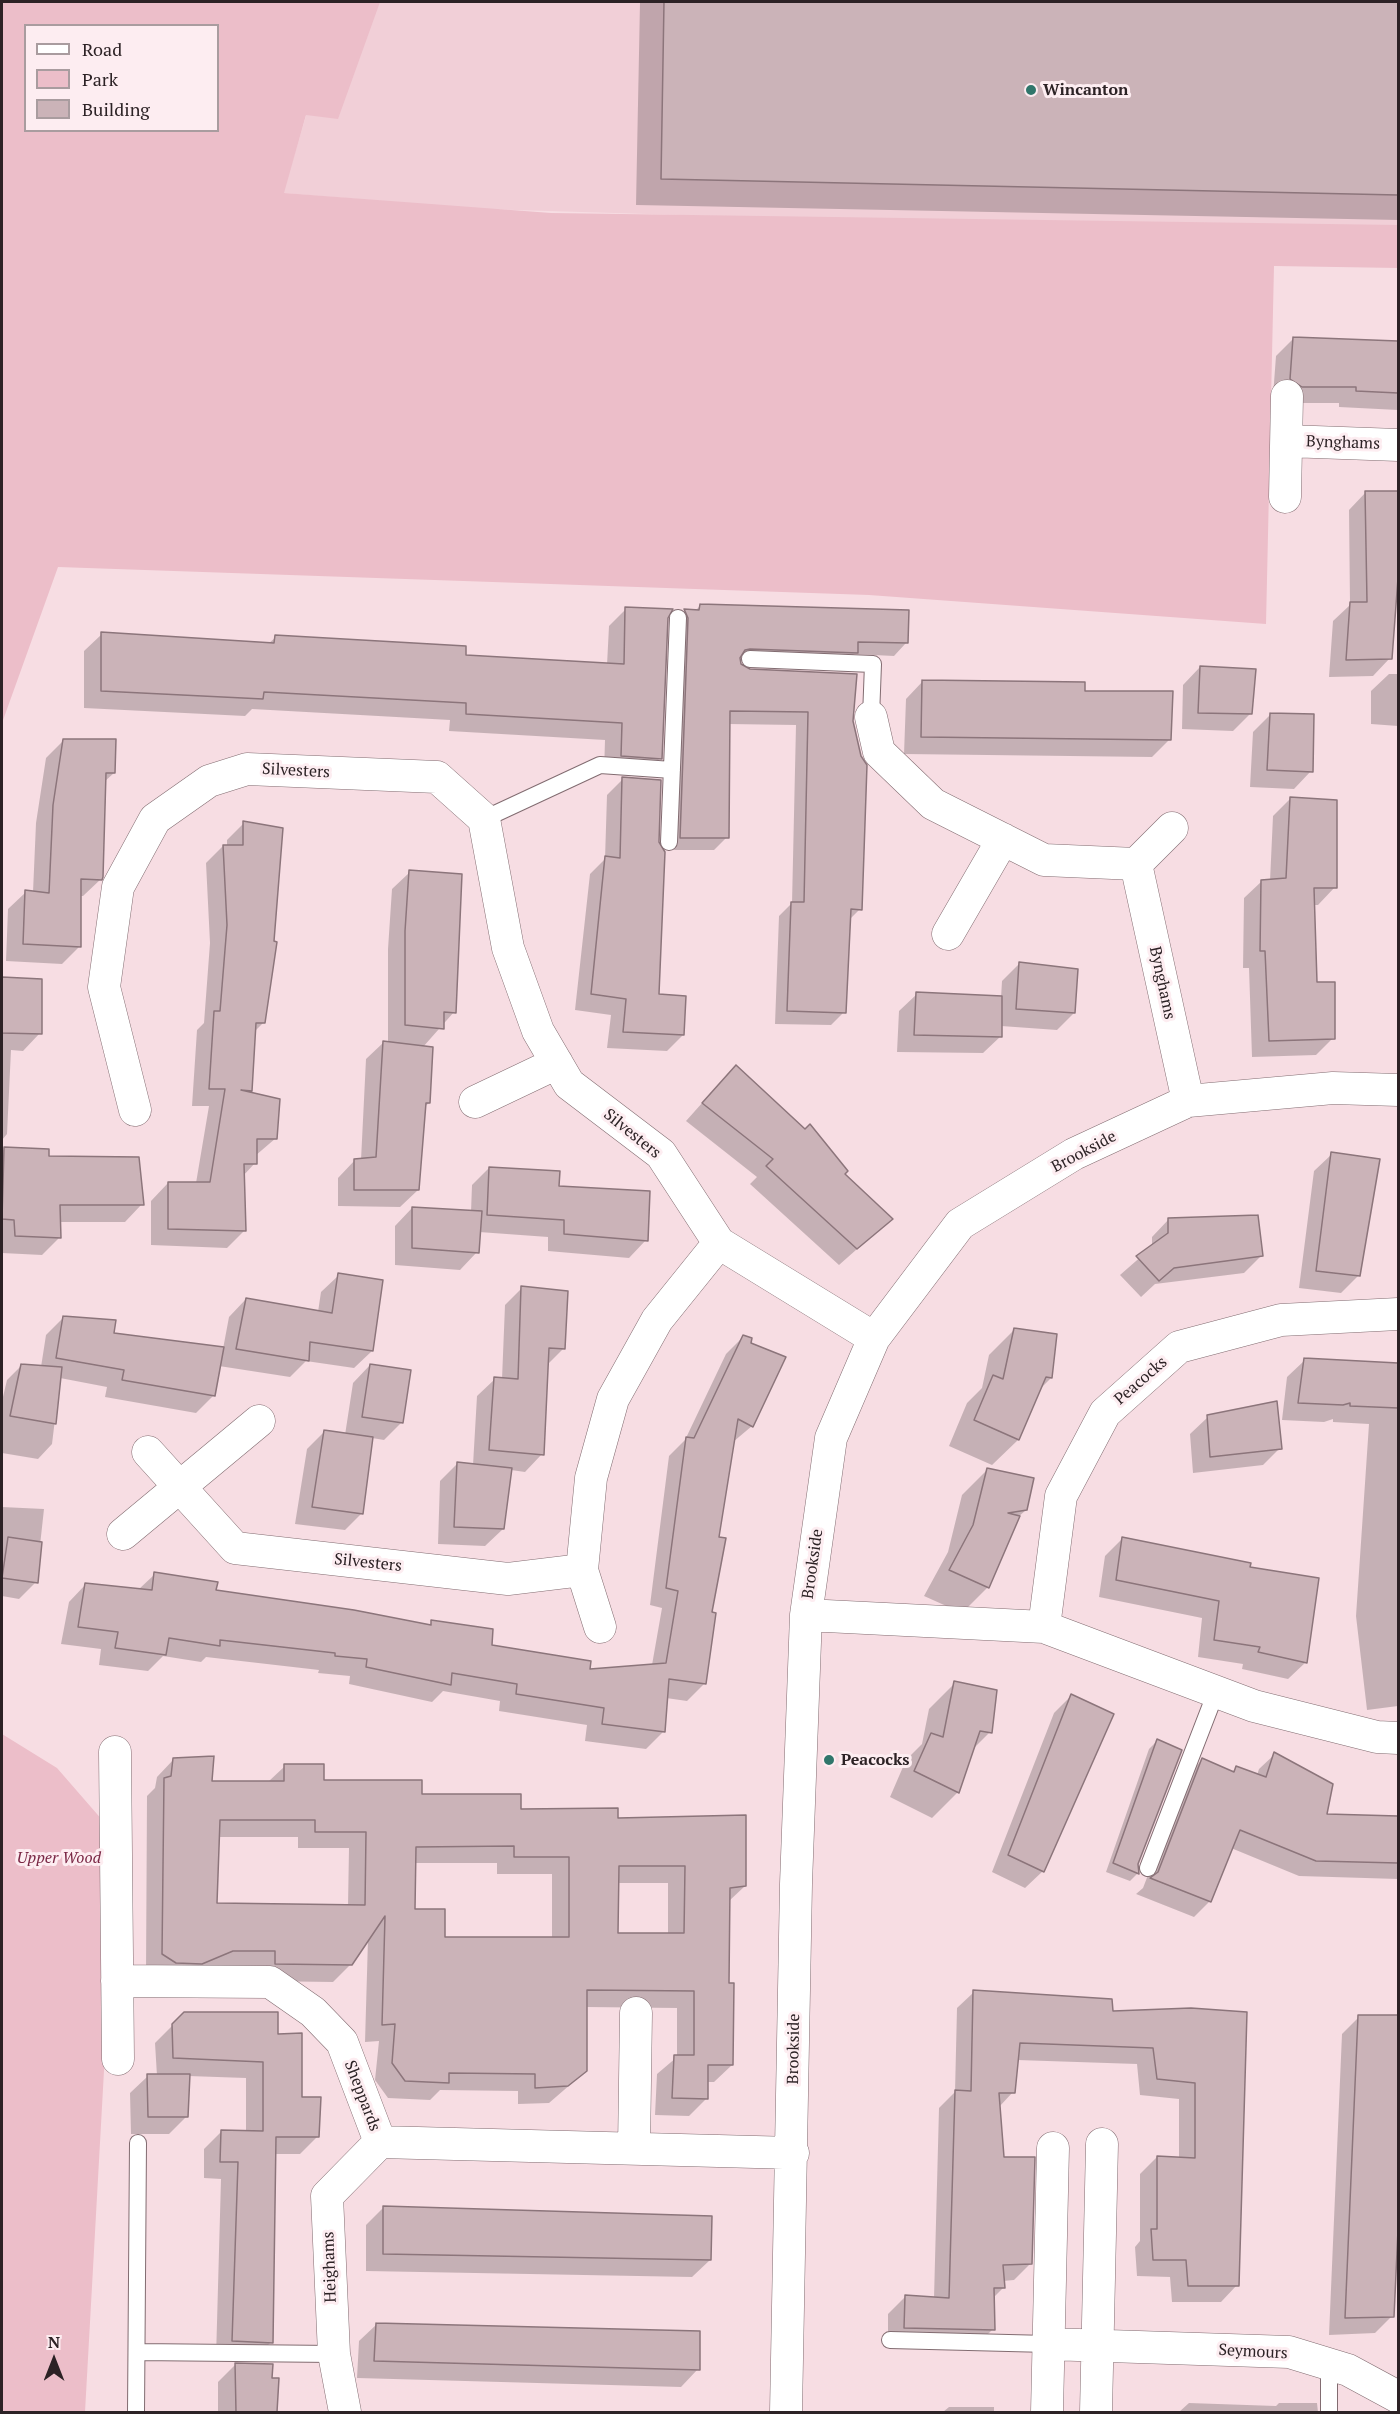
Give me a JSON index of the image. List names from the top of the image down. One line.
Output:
{"streets":{"street":["Bynghams","Silvesters","Brookside","Peacocks","Sheppards","Heighams","Seymours"]},"crossings":[["Bynghams","Brookside"],["Silvesters","Brookside"],["Brookside","Sheppards"],["Sheppards","Heighams"]],"parks":["Upper Wood"],"places":["Wincanton","Peacocks"],"legend":["Road","Park","Building"],"north":"top"}
